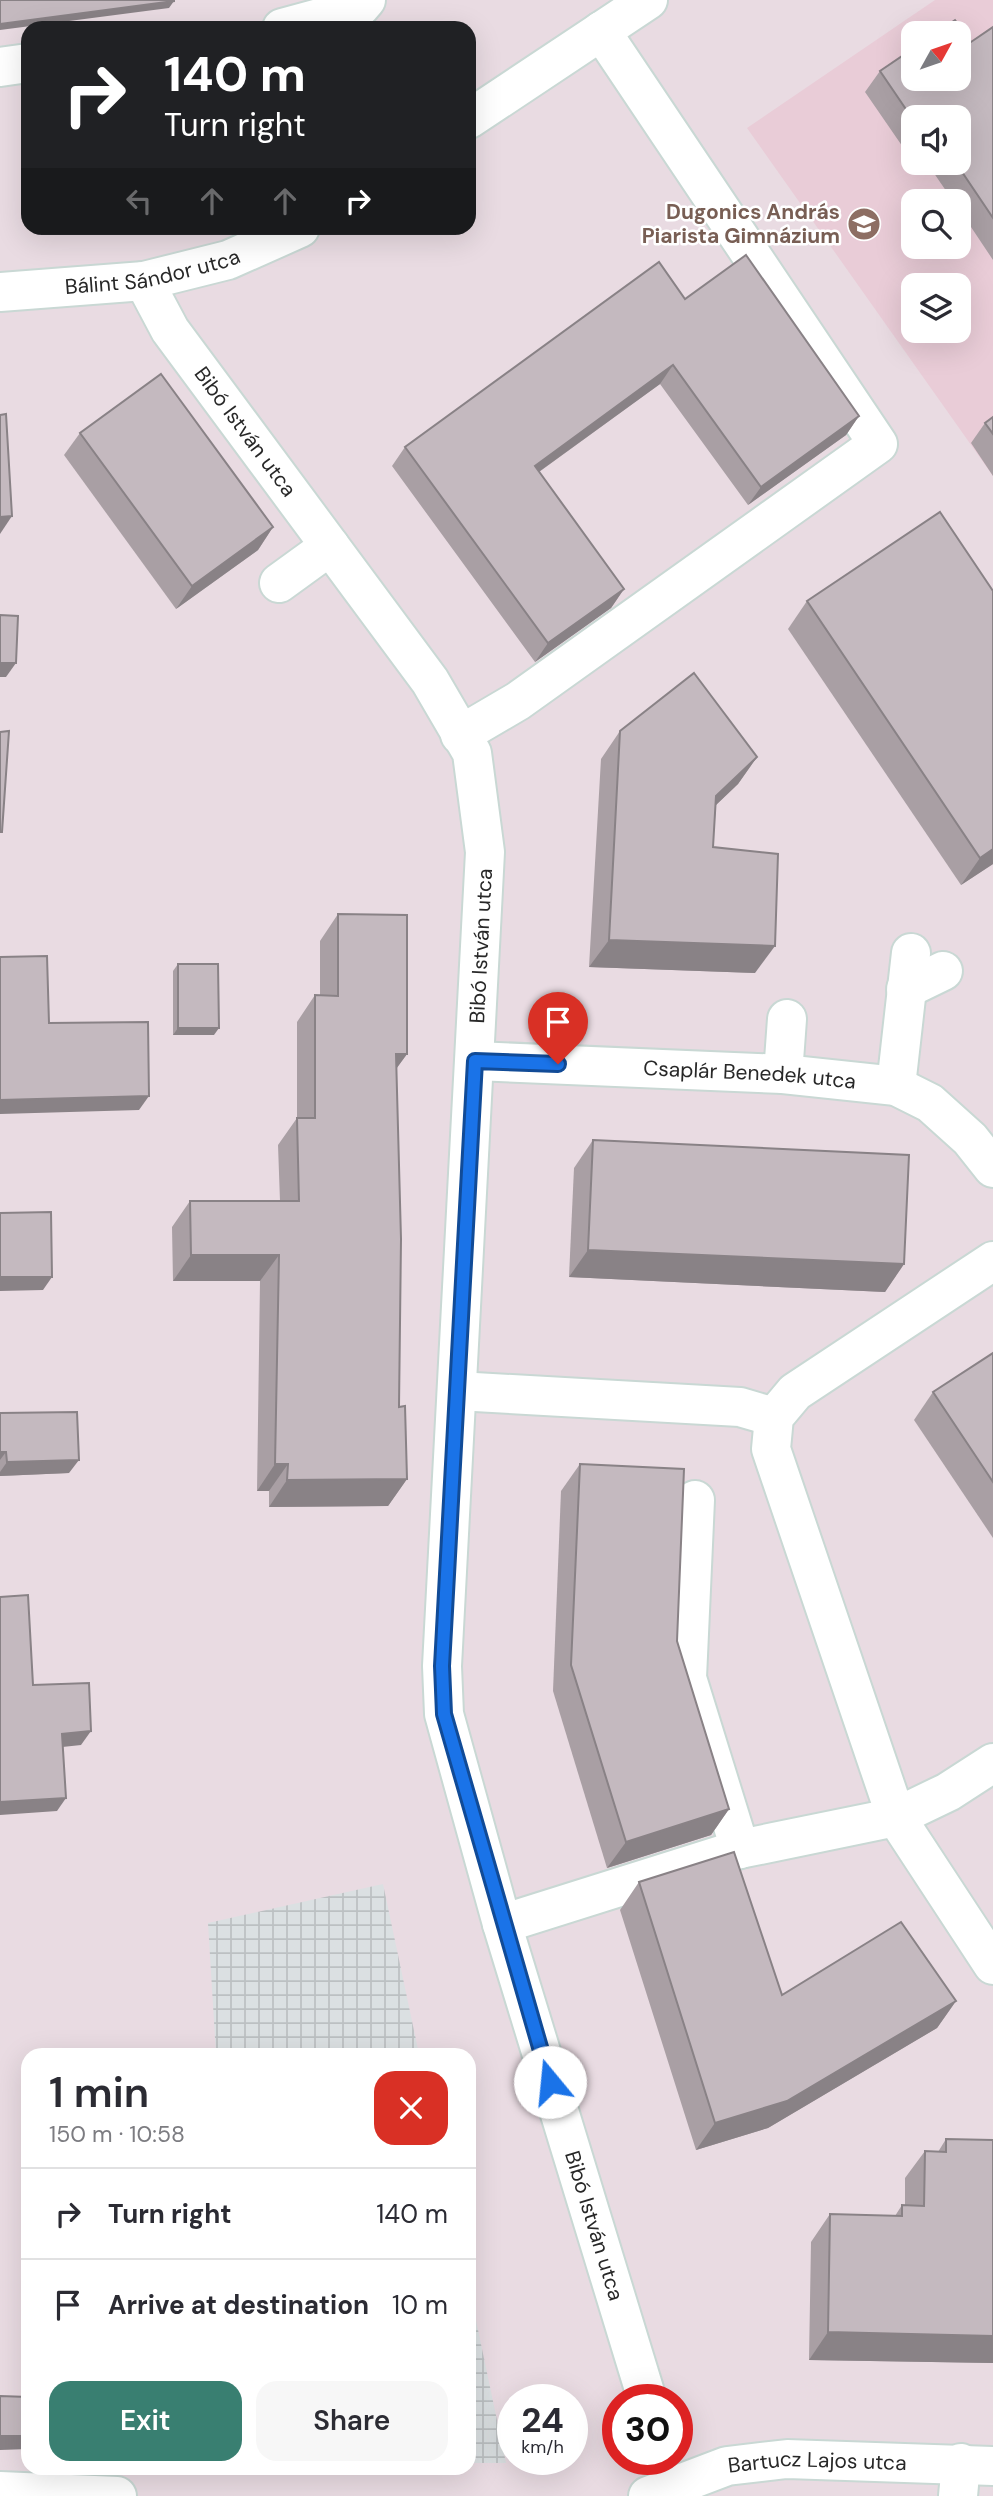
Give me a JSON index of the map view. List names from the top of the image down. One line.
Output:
{"streets":{"street":["Bálint Sándor utca","Bibó István utca","Csaplár Benedek utca","Bartucz Lajos utca"]},"crossings":[["Bálint Sándor utca","Bibó István utca"],["Bibó István utca","Csaplár Benedek utca"]],"places":{"school or university":["Dugonics András Piarista Gimnázium"]},"north":"top right","page":{"turn":["140 m","Turn right"],"heading":["1 min","150 m · 10:58"],"list":[{"name":"Turn right","value":"140 m"},{"name":"Arrive at destination","value":"10 m"}],"buttons":["Exit","Share"],"speed":"24 km/h","limit":"30"}}
